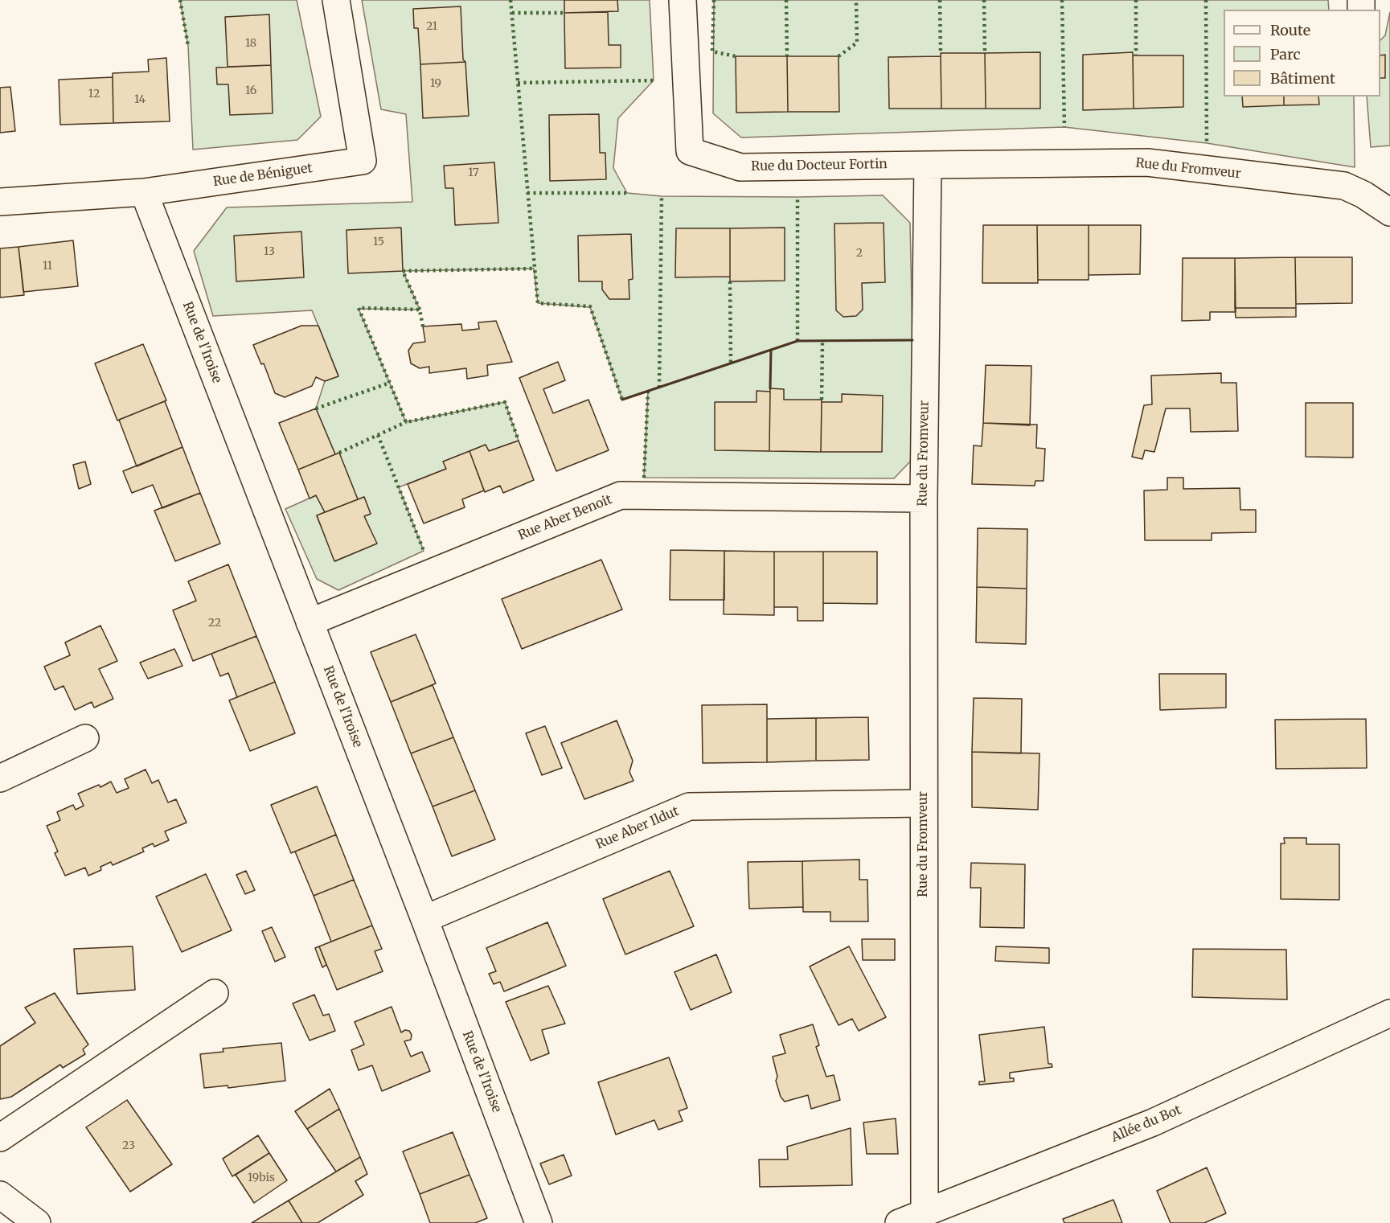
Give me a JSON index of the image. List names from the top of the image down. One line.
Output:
{"streets":{"street":["Rue du Docteur Fortin","Rue du Fromveur","Rue de Béniguet","Rue de l'Iroise","Rue Aber Benoit","Rue Aber Ildut","Allée du Bot"]},"crossings":[["Rue du Docteur Fortin","Rue du Fromveur"],["Rue du Fromveur","Rue Aber Benoit"],["Rue du Fromveur","Rue Aber Ildut"],["Rue du Fromveur","Allée du Bot"],["Rue de Béniguet","Rue de l'Iroise"],["Rue de l'Iroise","Rue Aber Benoit"],["Rue de l'Iroise","Rue Aber Ildut"]],"house_numbers":["21","18","19","16","12","14","17","15","13","2","11","22","23","19bis"],"legend":["Route","Parc","Bâtiment"]}
